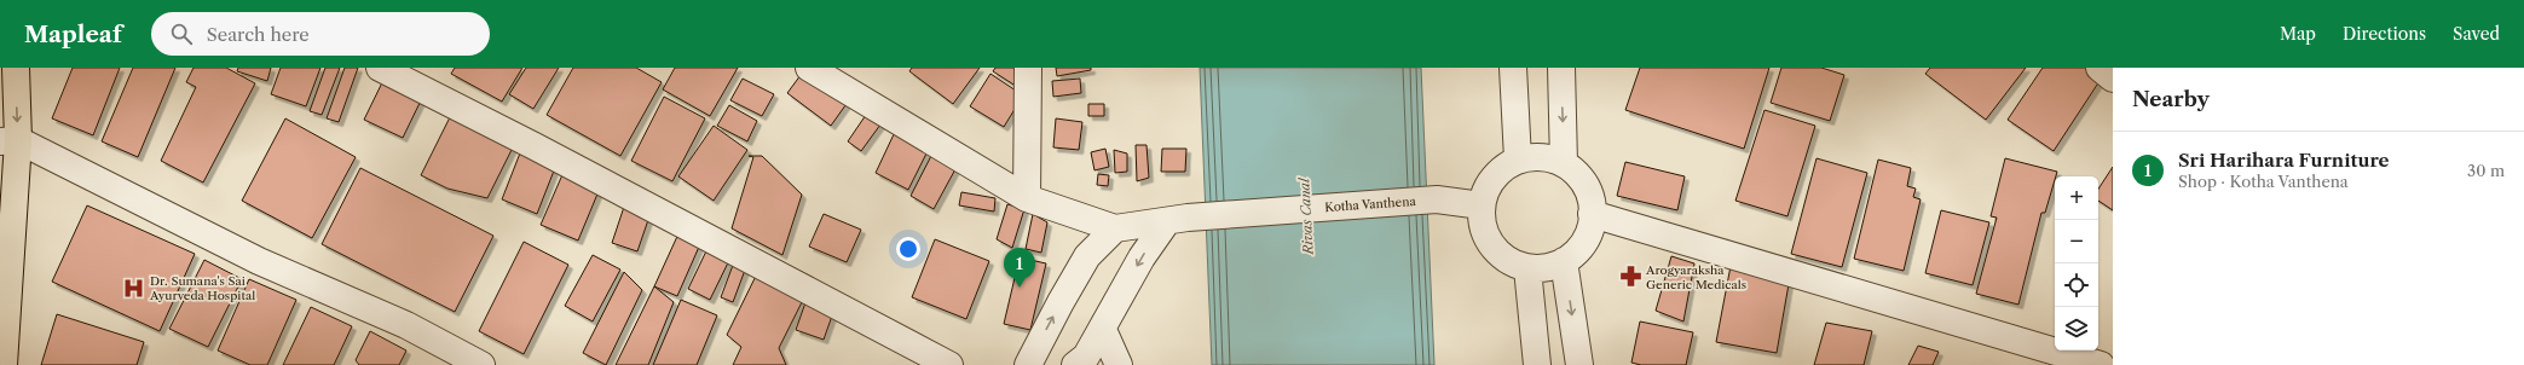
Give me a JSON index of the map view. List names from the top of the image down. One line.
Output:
{"streets":{"street":["Kotha Vanthena"]},"water":["Rivas Canal"],"places":{"pharmacy":["Arogyaraksha Generic Medicals"],"hospital":["Dr. Sumana's Sai Ayurveda Hospital"]},"page":{"header":"Mapleaf","search":"Search here","nav":["Map","Directions","Saved"],"heading":"Nearby","list":[{"mark":"1","name":"Sri Harihara Furniture","note":"Shop · Kotha Vanthena","value":"30 m"}],"map_buttons":["+","−"],"pins":"1"}}
